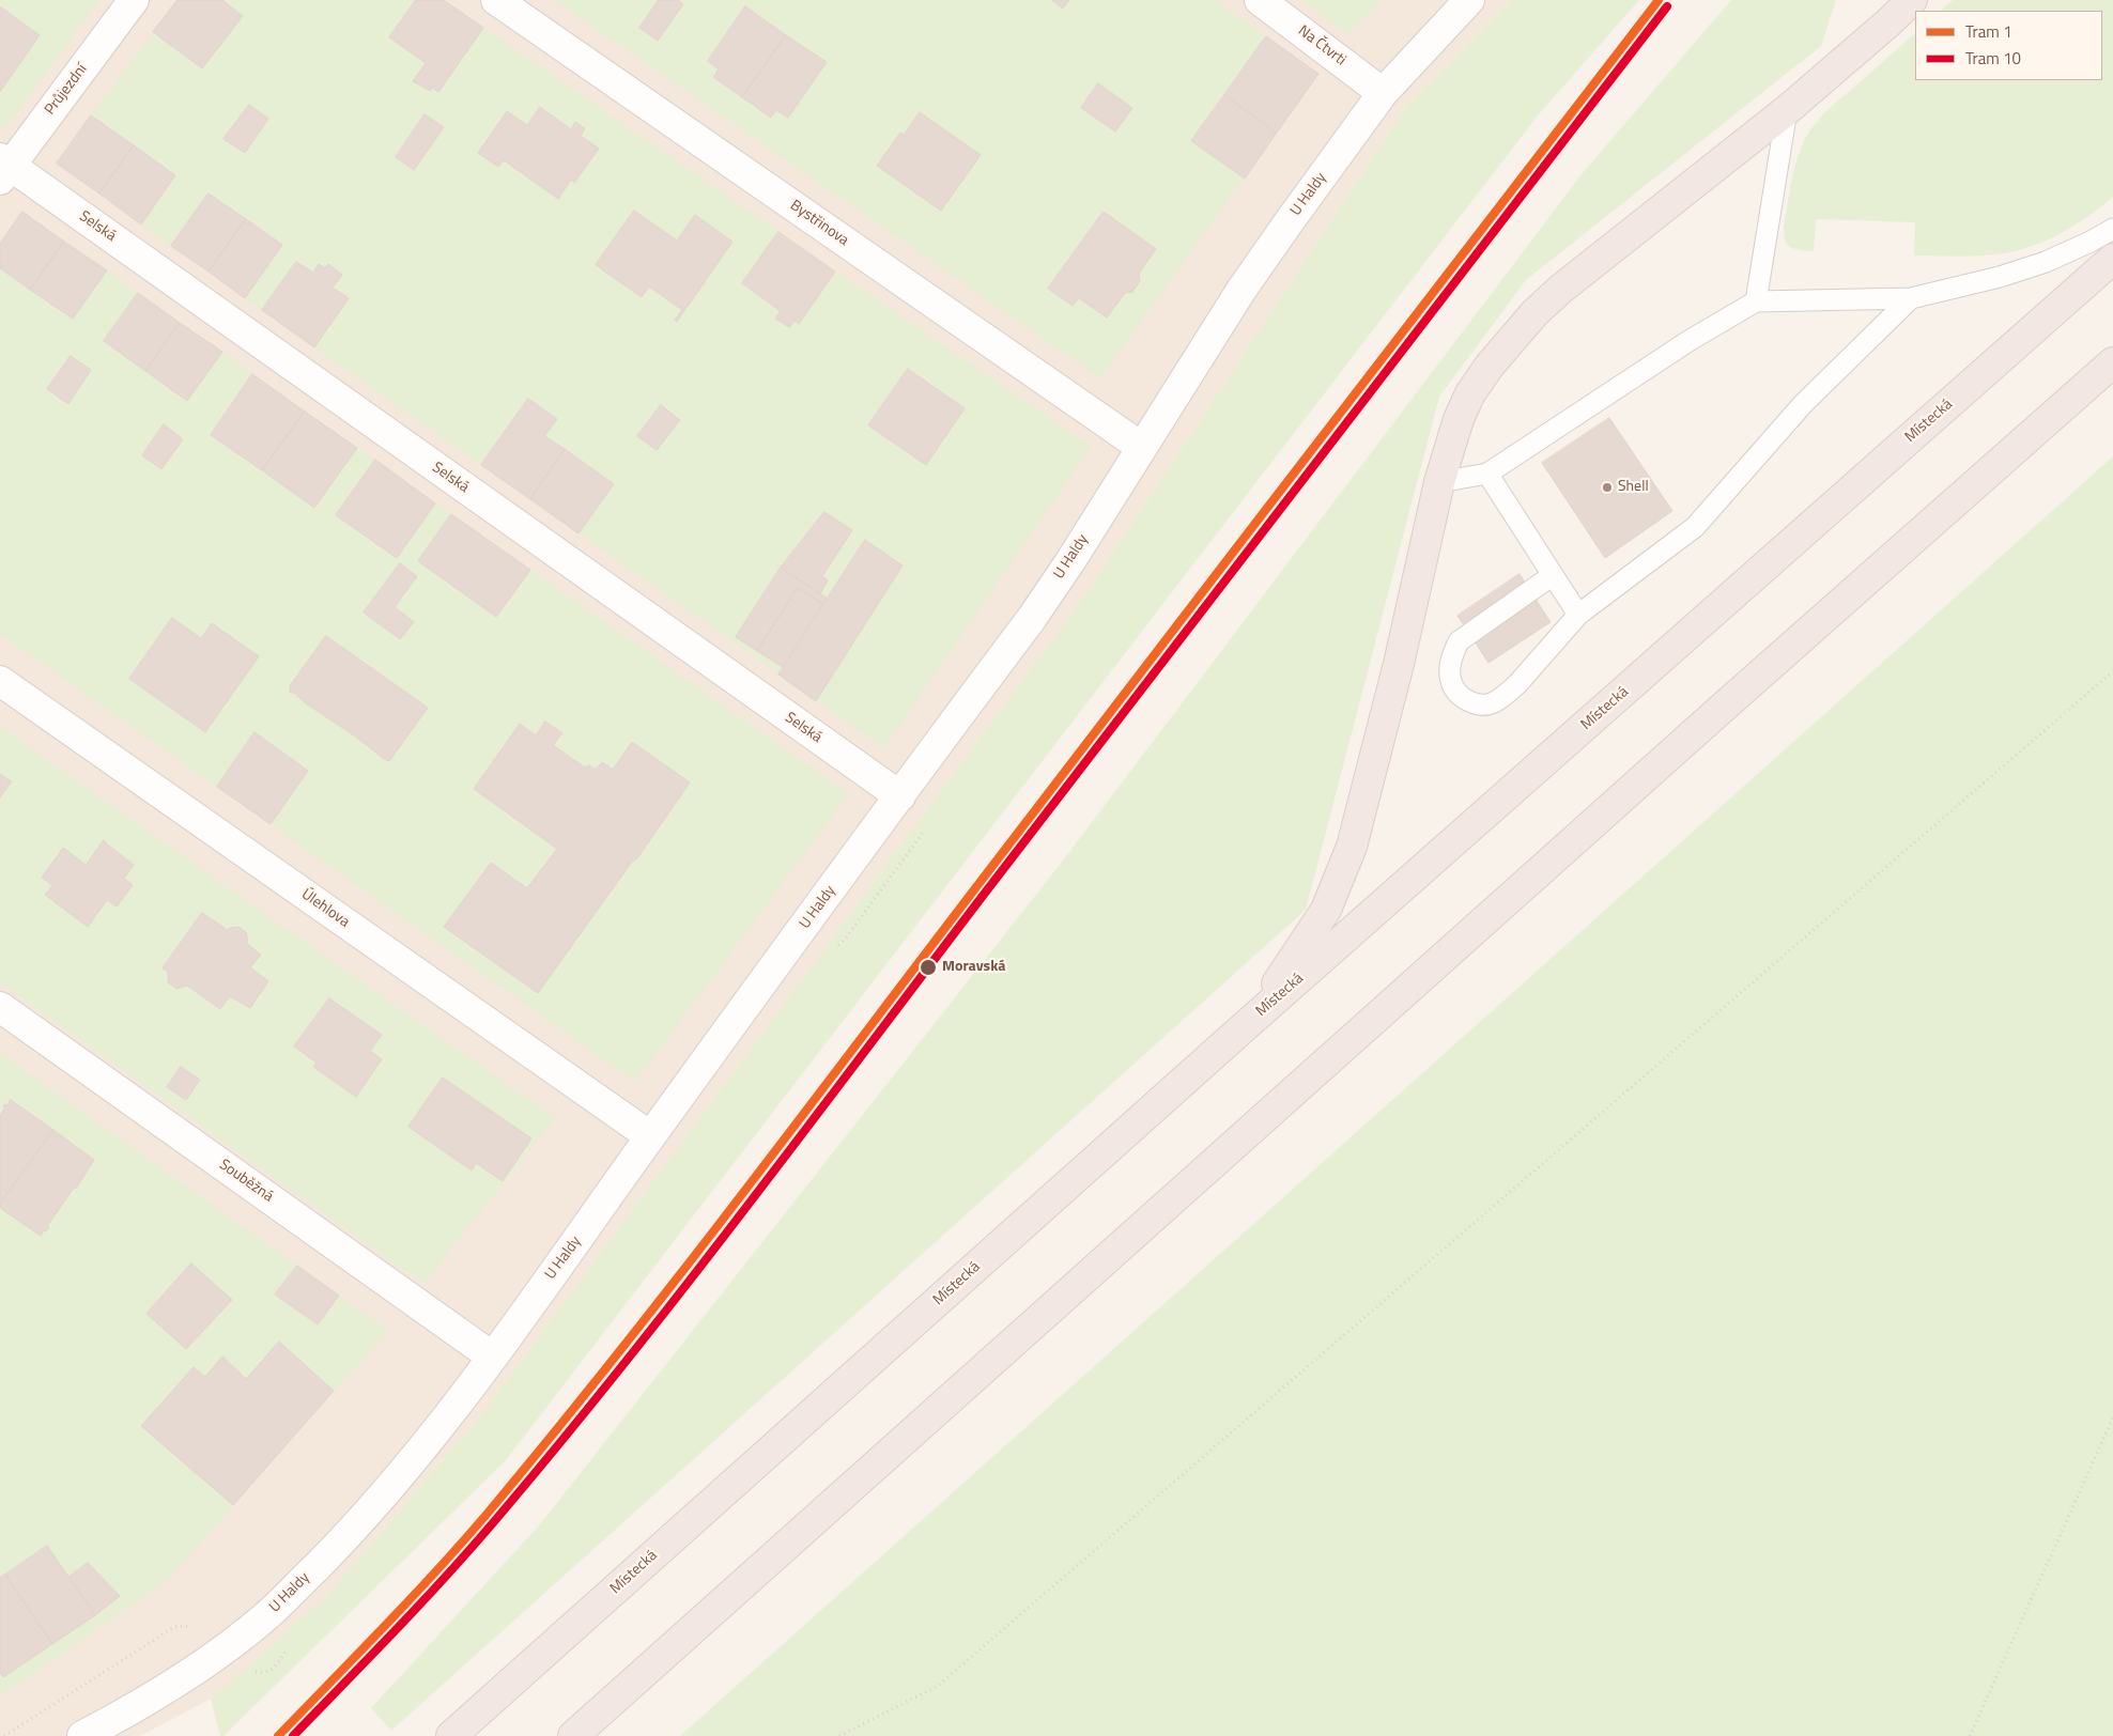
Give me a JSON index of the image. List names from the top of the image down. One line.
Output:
{"streets":{"highway":["Místecká"],"street":["Na Čtvrti","Průjezdní","U Haldy","Bystřinova","Selská","Úlehlova","Souběžná"]},"crossings":[["Na Čtvrti","U Haldy"],["Průjezdní","Selská"],["U Haldy","Bystřinova"],["U Haldy","Selská"],["U Haldy","Úlehlova"],["U Haldy","Souběžná"]],"places":["Shell","Moravská"],"lines":["tram line 1","tram line 10"],"legend":["Tram 1","Tram 10"]}
